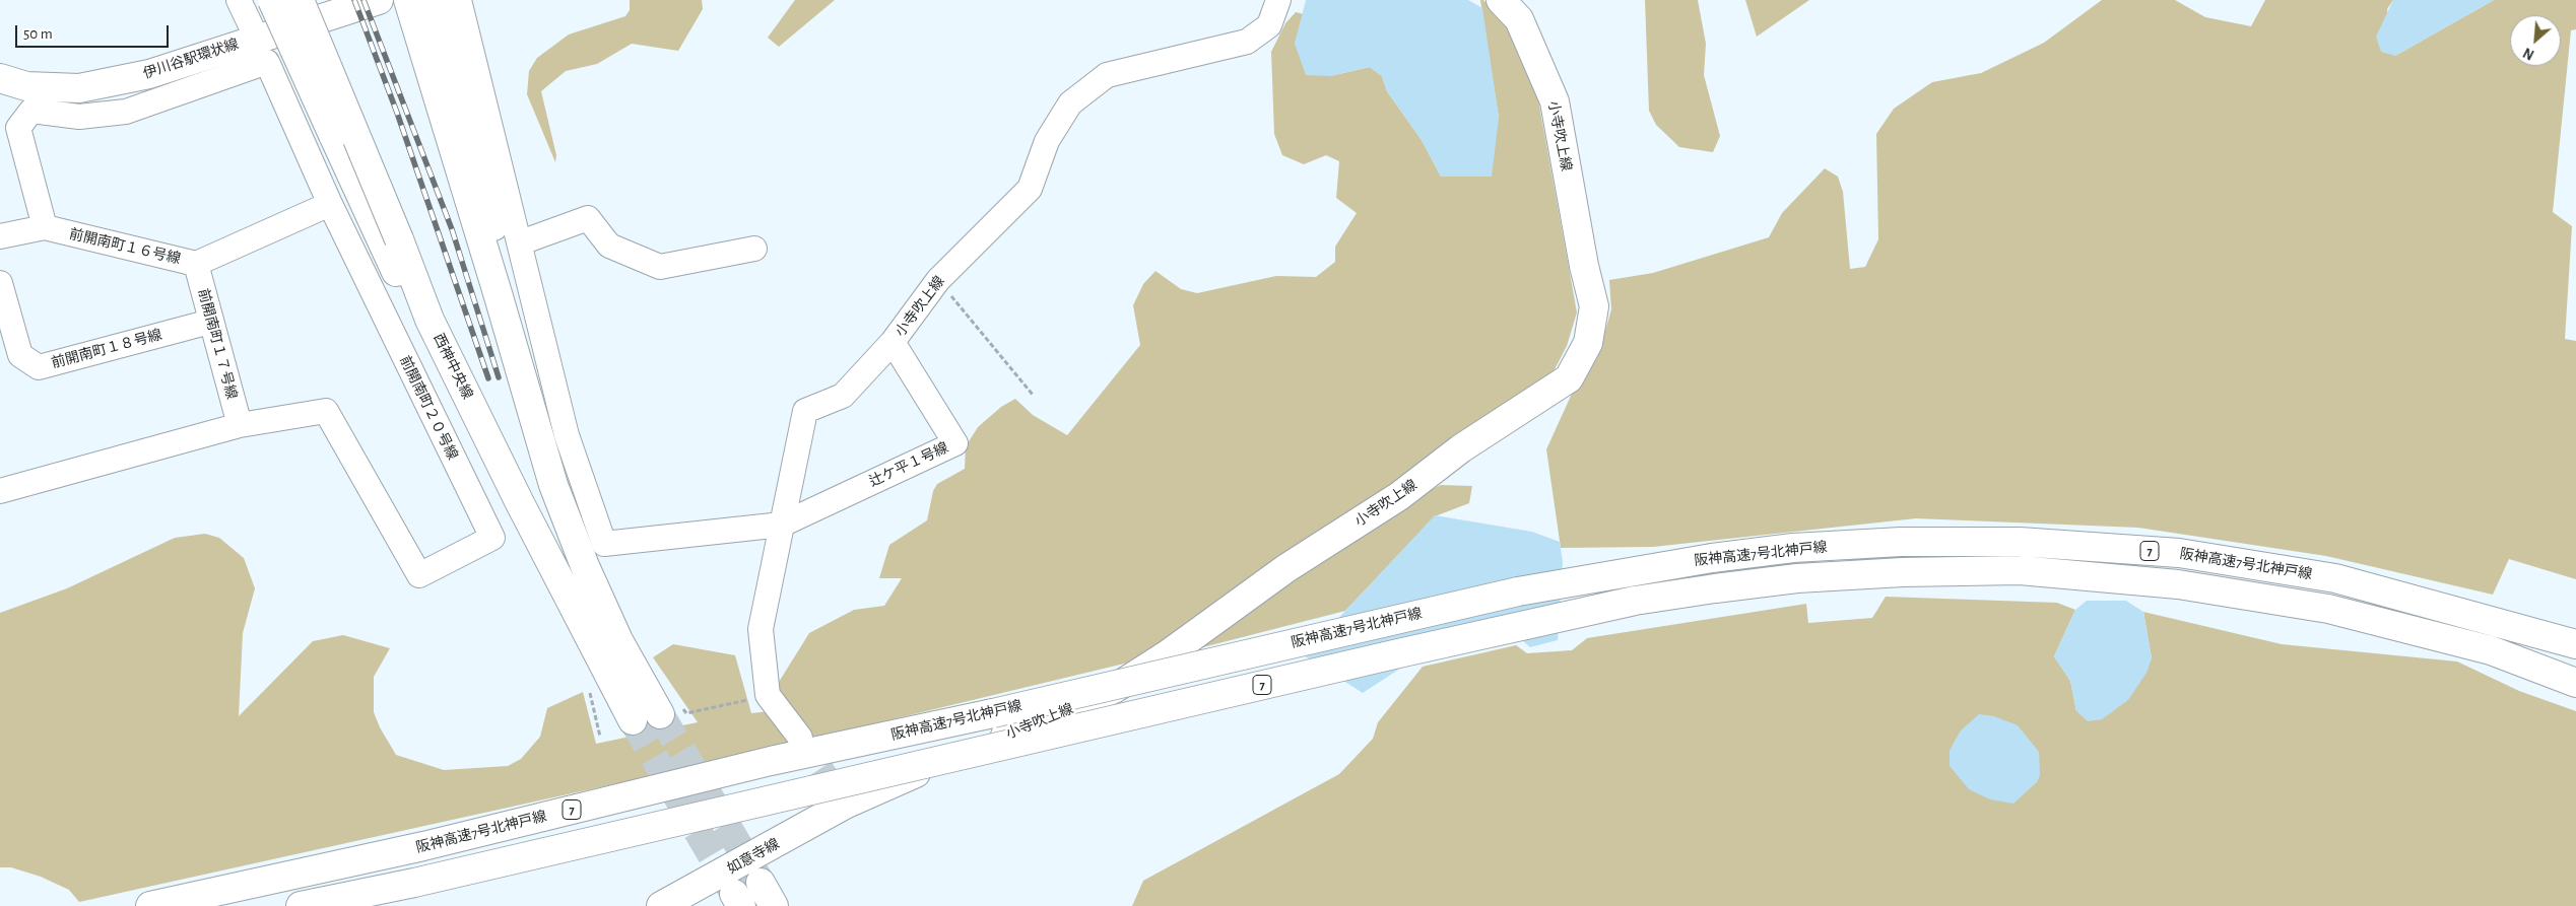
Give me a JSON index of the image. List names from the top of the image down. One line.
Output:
{"streets":{"main road":["伊川谷駅環状線","小寺吹上線","西神中央線","7","阪神高速7号北神戸線","如意寺線"],"street":["前開南町１６号線","前開南町１７号線","前開南町１８号線","前開南町２０号線","辻ケ平１号線"]},"crossings":[["小寺吹上線","辻ケ平１号線"],["小寺吹上線","如意寺線"],["前開南町１６号線","前開南町１７号線"],["前開南町１６号線","前開南町２０号線"],["前開南町１７号線","前開南町１８号線"],["前開南町１７号線","前開南町２０号線"]],"scale_bar":"50 m","north":"bottom left"}
